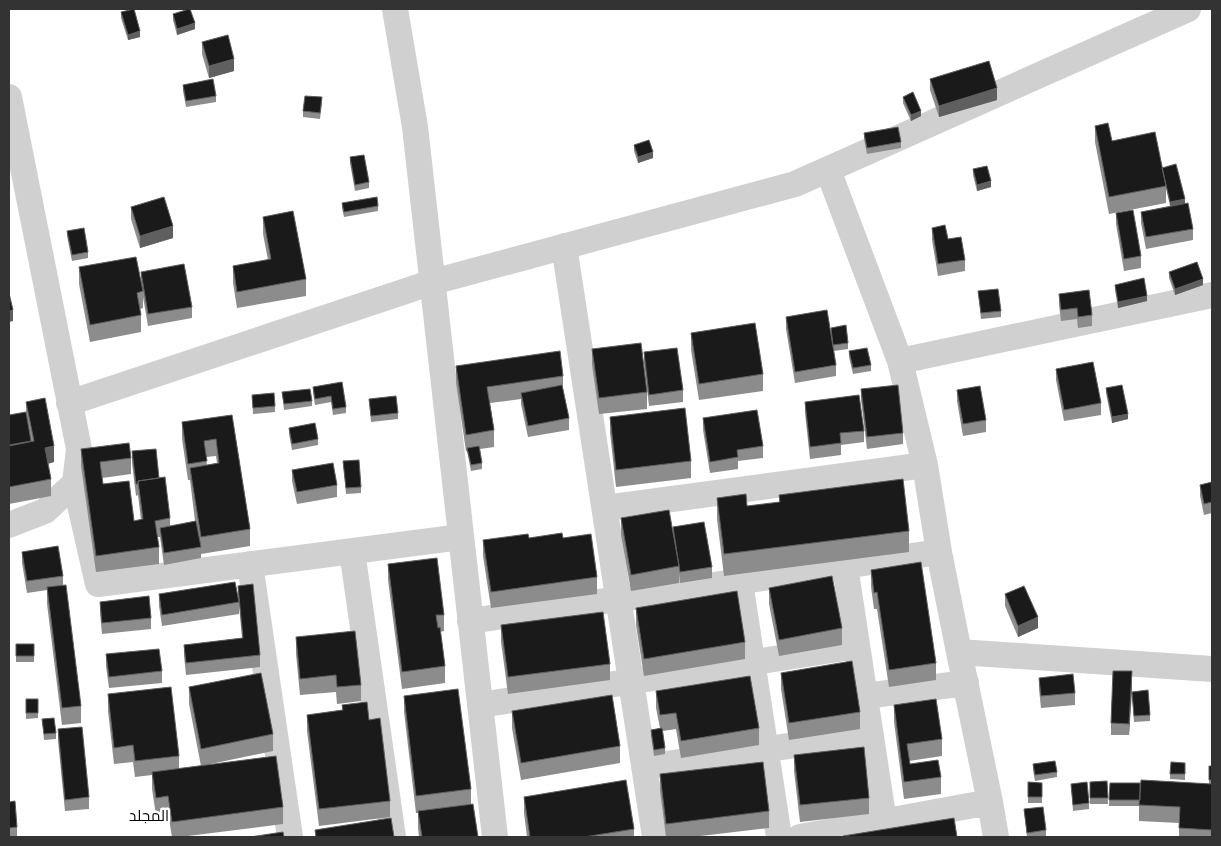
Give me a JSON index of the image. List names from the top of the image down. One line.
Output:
{"districts":["المجلد"]}
